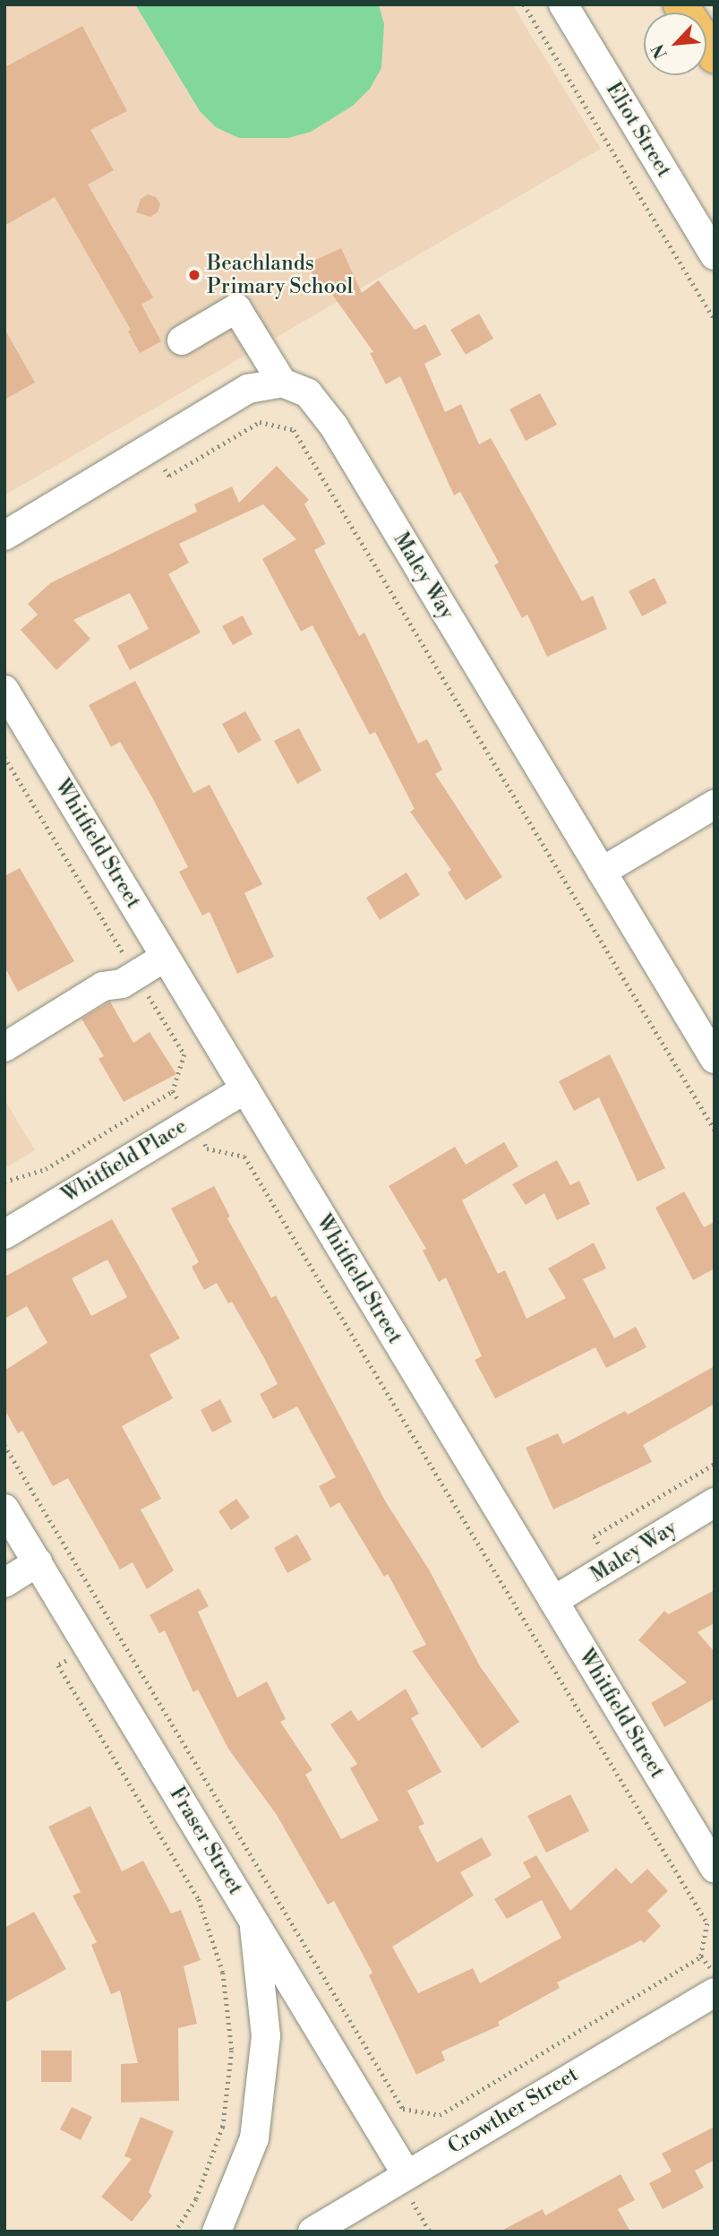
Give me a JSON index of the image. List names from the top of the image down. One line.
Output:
{"streets":{"street":["Eliot Street","Maley Way","Whitfield Street","Whitfield Place","Fraser Street","Crowther Street"]},"crossings":[["Maley Way","Whitfield Street"],["Whitfield Street","Whitfield Place"],["Fraser Street","Crowther Street"]],"places":["Beachlands Primary School"],"north":"bottom left"}
